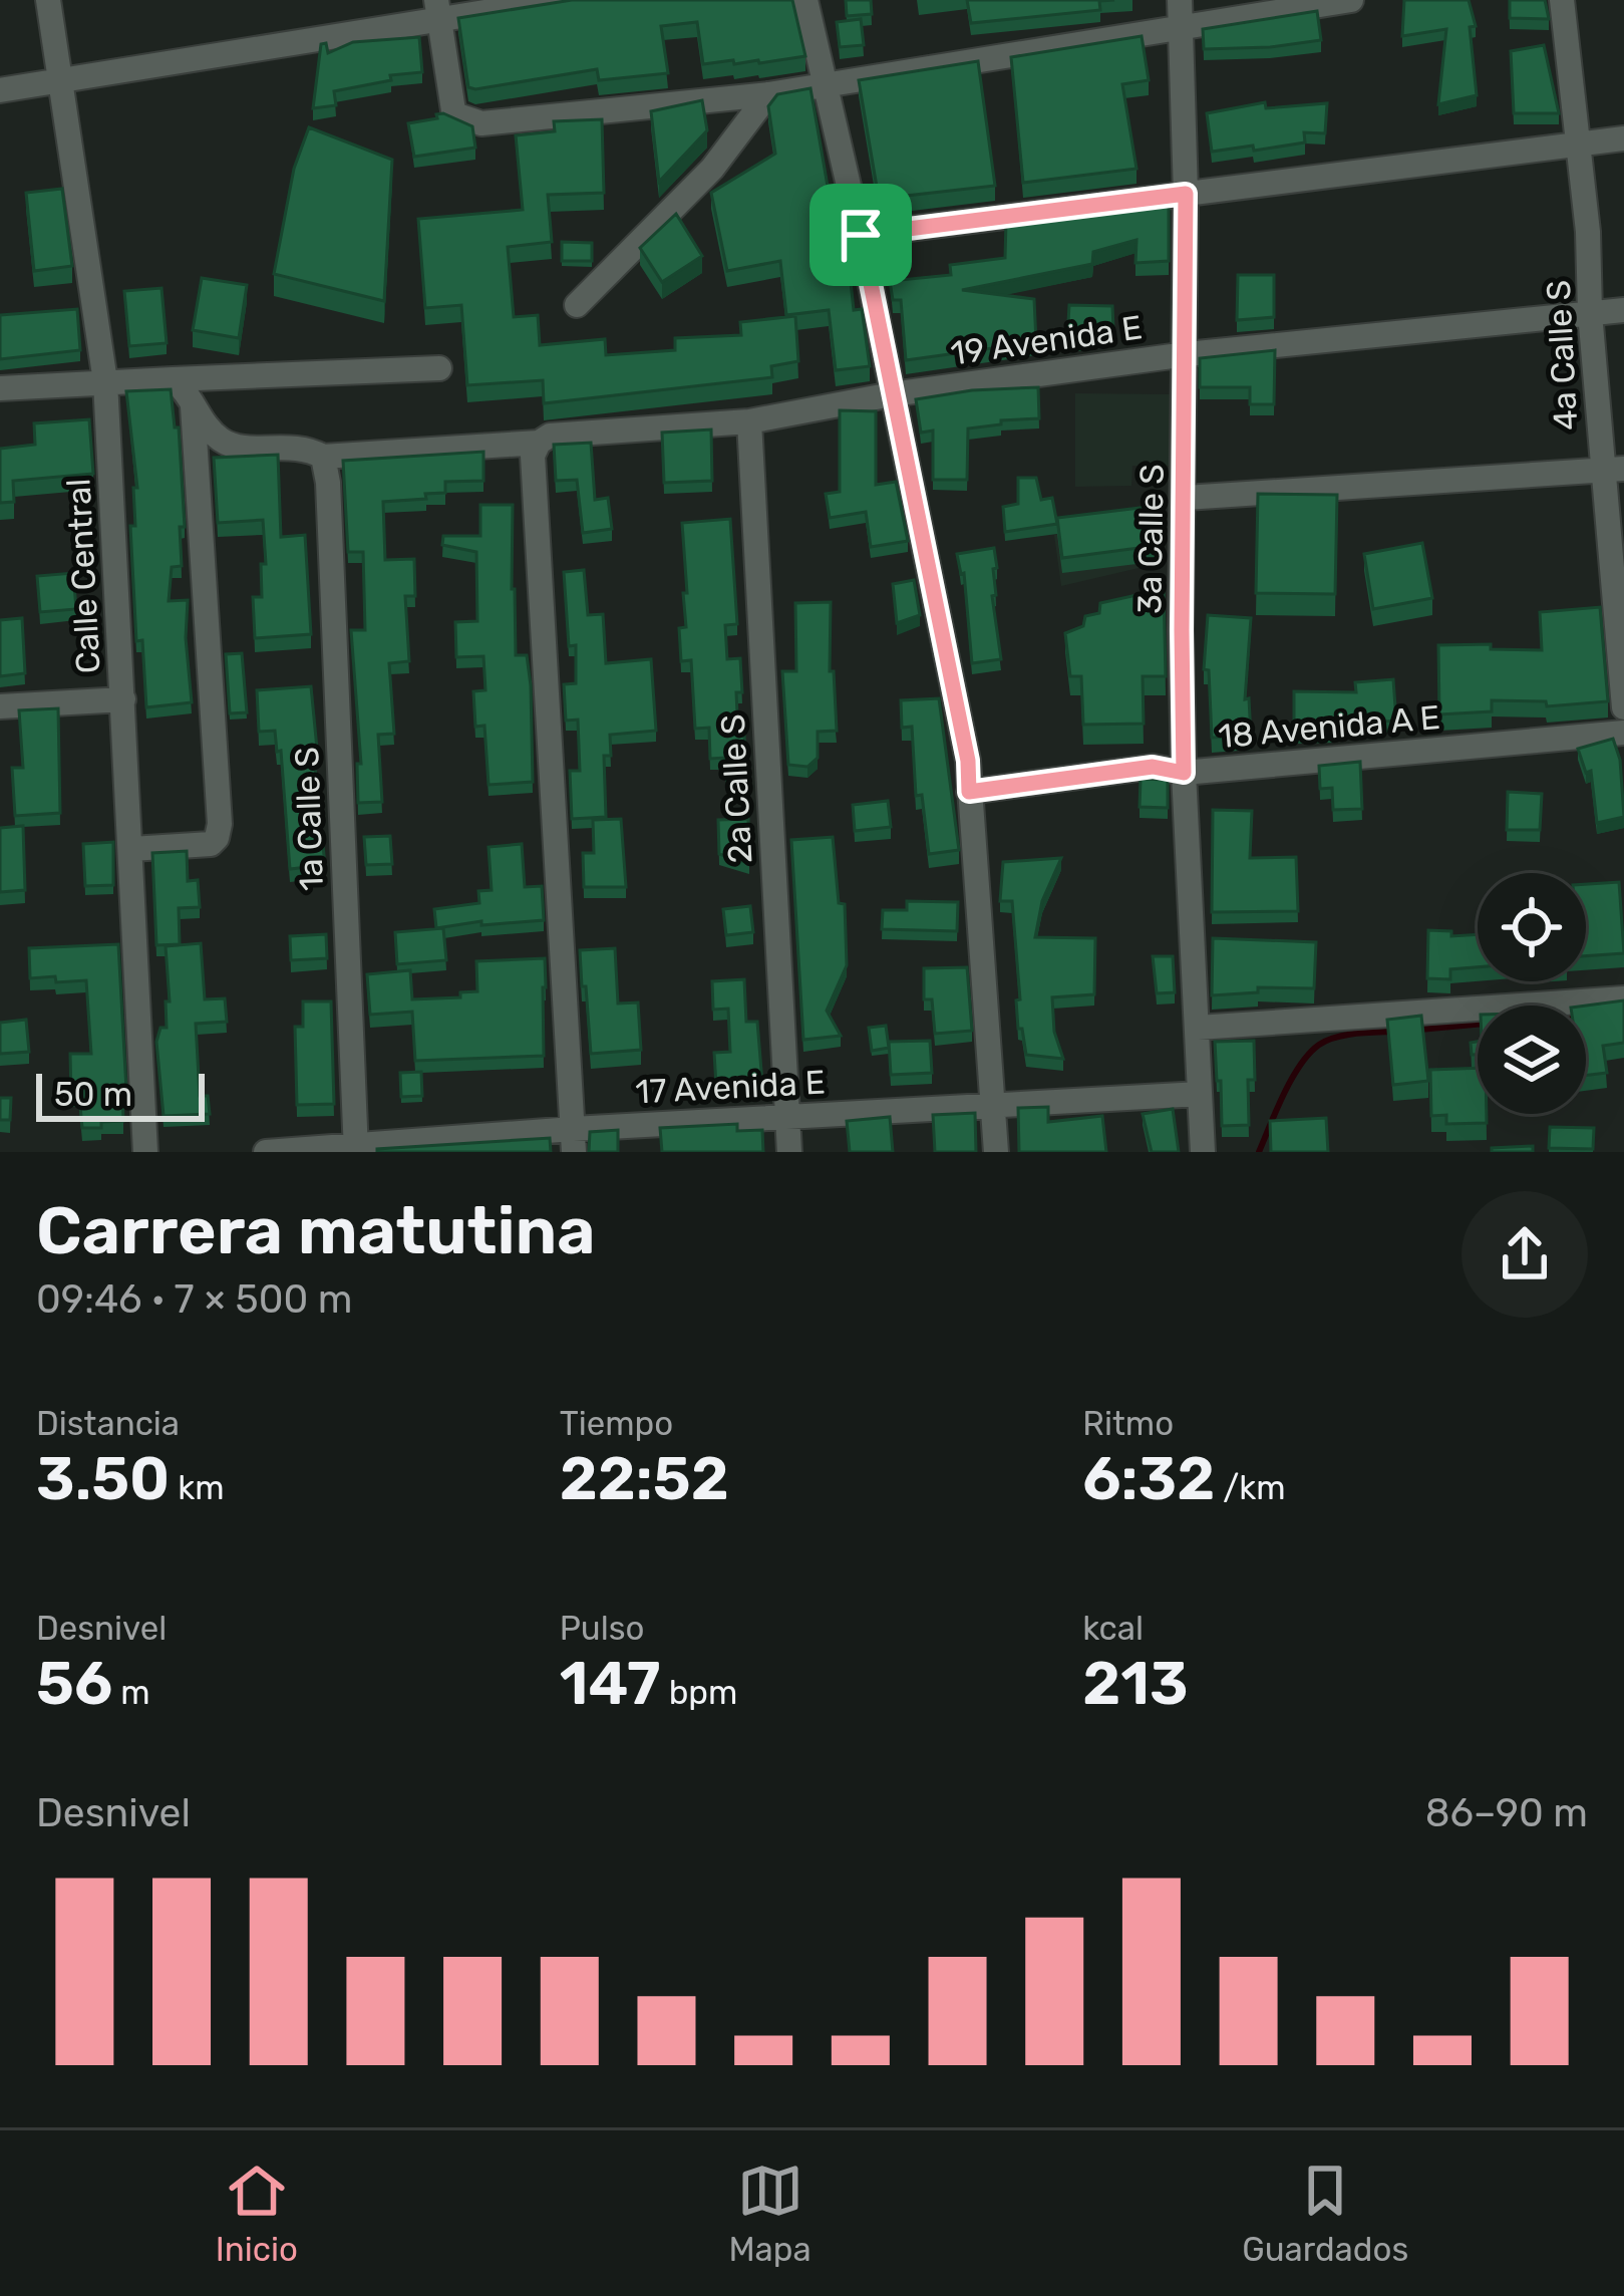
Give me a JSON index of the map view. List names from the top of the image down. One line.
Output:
{"streets":{"street":["19 Avenida E","4a Calle S","3a Calle S","Calle Central","18 Avenida A E","2a Calle S","1a Calle S","17 Avenida E"]},"crossings":[["19 Avenida E","4a Calle S"],["19 Avenida E","3a Calle S"],["19 Avenida E","2a Calle S"],["19 Avenida E","1a Calle S"],["3a Calle S","18 Avenida A E"],["3a Calle S","17 Avenida E"],["2a Calle S","17 Avenida E"],["1a Calle S","17 Avenida E"]],"scale_bar":"50 m","page":{"scale":"50 m","heading":["Carrera matutina","09:46 · 7 × 500 m"],"stats":[["Distancia","3.50 km"],["Tiempo","22:52"],["Ritmo","6:32 /km"],["Desnivel","56 m"],["Pulso","147 bpm"],["kcal","213"]],"chart":["Desnivel","86–90 m"],"tabs":["Inicio","Mapa","Guardados"]}}
